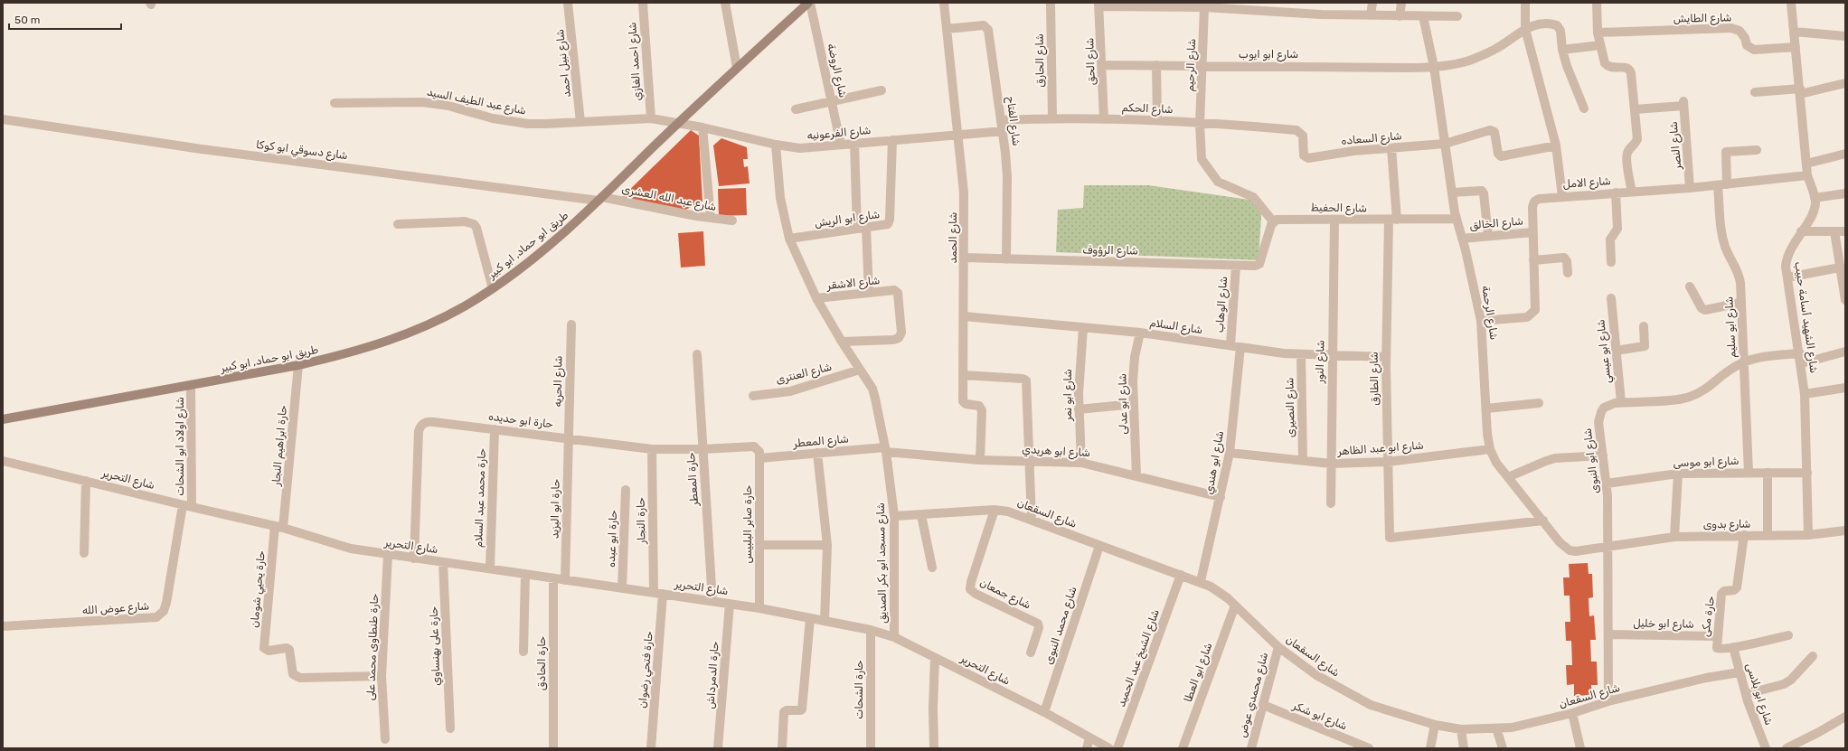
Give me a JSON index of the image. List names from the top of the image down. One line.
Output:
{"streets":{"main road":["طريق ابو حماد, ابو كبير"],"street":["شارع الطايش","شارع ابو ايوب","شارع الحارق","شارع احمد الغازي","شارع الحق","شارع نبيل احمد","شارع الرحيم","شارع الروضة","شارع عبد الطيف السيد","شارع الحكم","شارع الفتاح","شارع الفرعونيه","شارع السعاده","شارع النصر","شارع دسوقي ابو كوكا","شارع الامل","شارع عبد الله العشرى","شارع الحفيظ","شارع ابو الريش","شارع الخالق","شارع الحمد","شارع الرؤوف","شارع الاشقر","شارع الوهاب","شارع الرحمة","شارع الشهيد أسامة حبيب","شارع السلام","شارع ابو سليم","شارع ابو عيسي","شارع النور","شارع العنترى","شارع الطارق","شارع الحريه","شارع ابو نمر","شارع ابو عدلى","شارع النصيرى","حارة ابو حديده","شارع المعطر","حارة ابراهيم النجار","شارع اولاد ابو الشحات","شارع ابو عبد الظاهر","شارع ابو هريدي","شارع ابو النبوى","شارع ابو موسى","شارع ابو هندي","شارع التحرير","حارة المعطر","حارة محمد عبد السلام","حارة ابو اليزيد","شارع السقعان","حارة النجار","حارة صابر البلبيس","شارع بدوى","حارة ابو عبده","شارع مسجد ابو بكر الصديق","حارة يحيي شومان","شارع جمعان","شارع عوض الله","حارة مكى","شارع ابو خليل","شارع محمد النبوى","حارة على بهنساوي","حارة طنطاوى محمد على","شارع الشيخ عبد الحميد","حارة الحادق","حارة فتحي رضوان","شارع ابو العطا","حارة الدمرداش","حارة الشحات","شارع ابو بلاسى","شارع محمدي عوض","شارع ابو شكر"]},"crossings":[["شارع ابو ايوب","شارع الحق"],["شارع ابو ايوب","شارع الرحيم"],["شارع ابو ايوب","شارع الرحمة"],["شارع الحارق","شارع الحكم"],["شارع احمد الغازي","شارع عبد الطيف السيد"],["شارع الحق","شارع الحكم"],["شارع نبيل احمد","شارع عبد الطيف السيد"],["شارع الرحيم","شارع الحكم"],["شارع الرحيم","شارع الحفيظ"],["شارع الرحيم","شارع الرؤوف"],["شارع الروضة","شارع الفرعونيه"],["شارع الروضة","طريق ابو حماد, ابو كبير"],["شارع عبد الطيف السيد","شارع الفرعونيه"],["شارع عبد الطيف السيد","طريق ابو حماد, ابو كبير"],["شارع الحكم","شارع الفتاح"],["شارع الحكم","شارع السعاده"],["شارع الفتاح","شارع الفرعونيه"],["شارع الفتاح","شارع الحمد"],["شارع الفتاح","شارع الرؤوف"],["شارع الفرعونيه","شارع ابو الريش"],["شارع الفرعونيه","شارع الحمد"],["شارع الفرعونيه","طريق ابو حماد, ابو كبير"],["شارع الفرعونيه","شارع مسجد ابو بكر الصديق"],["شارع السعاده","شارع الرحمة"],["شارع السعاده","شارع الطارق"],["شارع النصر","شارع الامل"],["شارع دسوقي ابو كوكا","شارع عبد الله العشرى"],["شارع دسوقي ابو كوكا","طريق ابو حماد, ابو كبير"],["شارع الامل","شارع الخالق"],["شارع الامل","شارع الرحمة"],["شارع الامل","شارع ابو سليم"],["شارع عبد الله العشرى","طريق ابو حماد, ابو كبير"],["شارع الحفيظ","شارع الرؤوف"],["شارع الحفيظ","شارع الرحمة"],["شارع الحفيظ","شارع النور"],["شارع الحفيظ","شارع الطارق"],["شارع ابو الريش","شارع مسجد ابو بكر الصديق"],["شارع الخالق","شارع الرحمة"],["شارع الحمد","شارع الرؤوف"],["شارع الحمد","شارع السلام"],["شارع الحمد","شارع ابو هريدي"],["طريق ابو حماد, ابو كبير","حارة ابراهيم النجار"],["طريق ابو حماد, ابو كبير","شارع اولاد ابو الشحات"],["شارع الرؤوف","شارع الوهاب"],["شارع الاشقر","شارع مسجد ابو بكر الصديق"],["شارع الوهاب","شارع السلام"],["شارع الرحمة","شارع الطارق"],["شارع الرحمة","شارع ابو عبد الظاهر"],["شارع الرحمة","شارع ابو النبوى"],["شارع الرحمة","شارع بدوى"],["شارع الشهيد أسامة حبيب","شارع ابو النبوى"],["شارع الشهيد أسامة حبيب","شارع ابو موسى"],["شارع الشهيد أسامة حبيب","شارع بدوى"],["شارع السلام","شارع النور"],["شارع السلام","شارع الطارق"],["شارع السلام","شارع ابو نمر"],["شارع السلام","شارع ابو عدلى"],["شارع السلام","شارع النصيرى"],["شارع السلام","شارع ابو هندي"],["شارع ابو سليم","شارع ابو النبوى"],["شارع ابو سليم","شارع ابو موسى"],["شارع ابو عيسي","شارع ابو النبوى"],["شارع النور","شارع ابو عبد الظاهر"],["شارع العنترى","شارع مسجد ابو بكر الصديق"],["شارع الطارق","شارع ابو عبد الظاهر"],["شارع الحريه","حارة ابو حديده"],["شارع الحريه","حارة ابو اليزيد"],["شارع ابو نمر","شارع ابو هريدي"],["شارع ابو عدلى","شارع ابو هريدي"],["شارع النصيرى","شارع ابو عبد الظاهر"],["حارة ابو حديده","شارع المعطر"],["حارة ابو حديده","شارع التحرير"],["حارة ابو حديده","حارة المعطر"],["حارة ابو حديده","حارة محمد عبد السلام"],["حارة ابو حديده","حارة ابو اليزيد"],["حارة ابو حديده","حارة النجار"],["حارة ابو حديده","حارة صابر البلبيس"],["شارع المعطر","شارع ابو هريدي"],["شارع المعطر","حارة صابر البلبيس"],["شارع المعطر","شارع مسجد ابو بكر الصديق"],["حارة ابراهيم النجار","شارع التحرير"],["حارة ابراهيم النجار","حارة يحيي شومان"],["شارع اولاد ابو الشحات","شارع التحرير"],["شارع اولاد ابو الشحات","شارع عوض الله"],["شارع ابو عبد الظاهر","شارع ابو هندي"],["شارع ابو هريدي","شارع ابو هندي"],["شارع ابو هريدي","شارع مسجد ابو بكر الصديق"],["شارع ابو النبوى","شارع ابو موسى"],["شارع ابو النبوى","شارع السقعان"],["شارع ابو النبوى","شارع بدوى"],["شارع ابو النبوى","شارع ابو خليل"],["شارع ابو هندي","شارع السقعان"],["شارع التحرير","حارة المعطر"],["شارع التحرير","حارة محمد عبد السلام"],["شارع التحرير","حارة ابو اليزيد"],["شارع التحرير","حارة النجار"],["شارع التحرير","حارة صابر البلبيس"],["شارع التحرير","حارة ابو عبده"],["شارع التحرير","شارع مسجد ابو بكر الصديق"],["شارع التحرير","حارة يحيي شومان"],["شارع التحرير","شارع عوض الله"],["شارع التحرير","شارع محمد النبوى"],["شارع التحرير","حارة على بهنساوي"],["شارع التحرير","حارة طنطاوى محمد على"],["شارع التحرير","حارة الحادق"],["شارع التحرير","حارة فتحي رضوان"],["شارع التحرير","حارة الدمرداش"],["شارع التحرير","حارة الشحات"],["شارع السقعان","شارع مسجد ابو بكر الصديق"],["شارع السقعان","شارع جمعان"],["شارع السقعان","شارع محمد النبوى"],["شارع السقعان","شارع الشيخ عبد الحميد"],["شارع السقعان","شارع ابو العطا"],["شارع السقعان","شارع ابو بلاسى"],["شارع السقعان","شارع محمدي عوض"],["حارة النجار","حارة فتحي رضوان"],["شارع بدوى","حارة مكى"],["حارة يحيي شومان","حارة طنطاوى محمد على"],["حارة مكى","شارع ابو خليل"],["حارة مكى","شارع ابو بلاسى"],["شارع محمدي عوض","شارع ابو شكر"]],"scale_bar":"50 m"}
